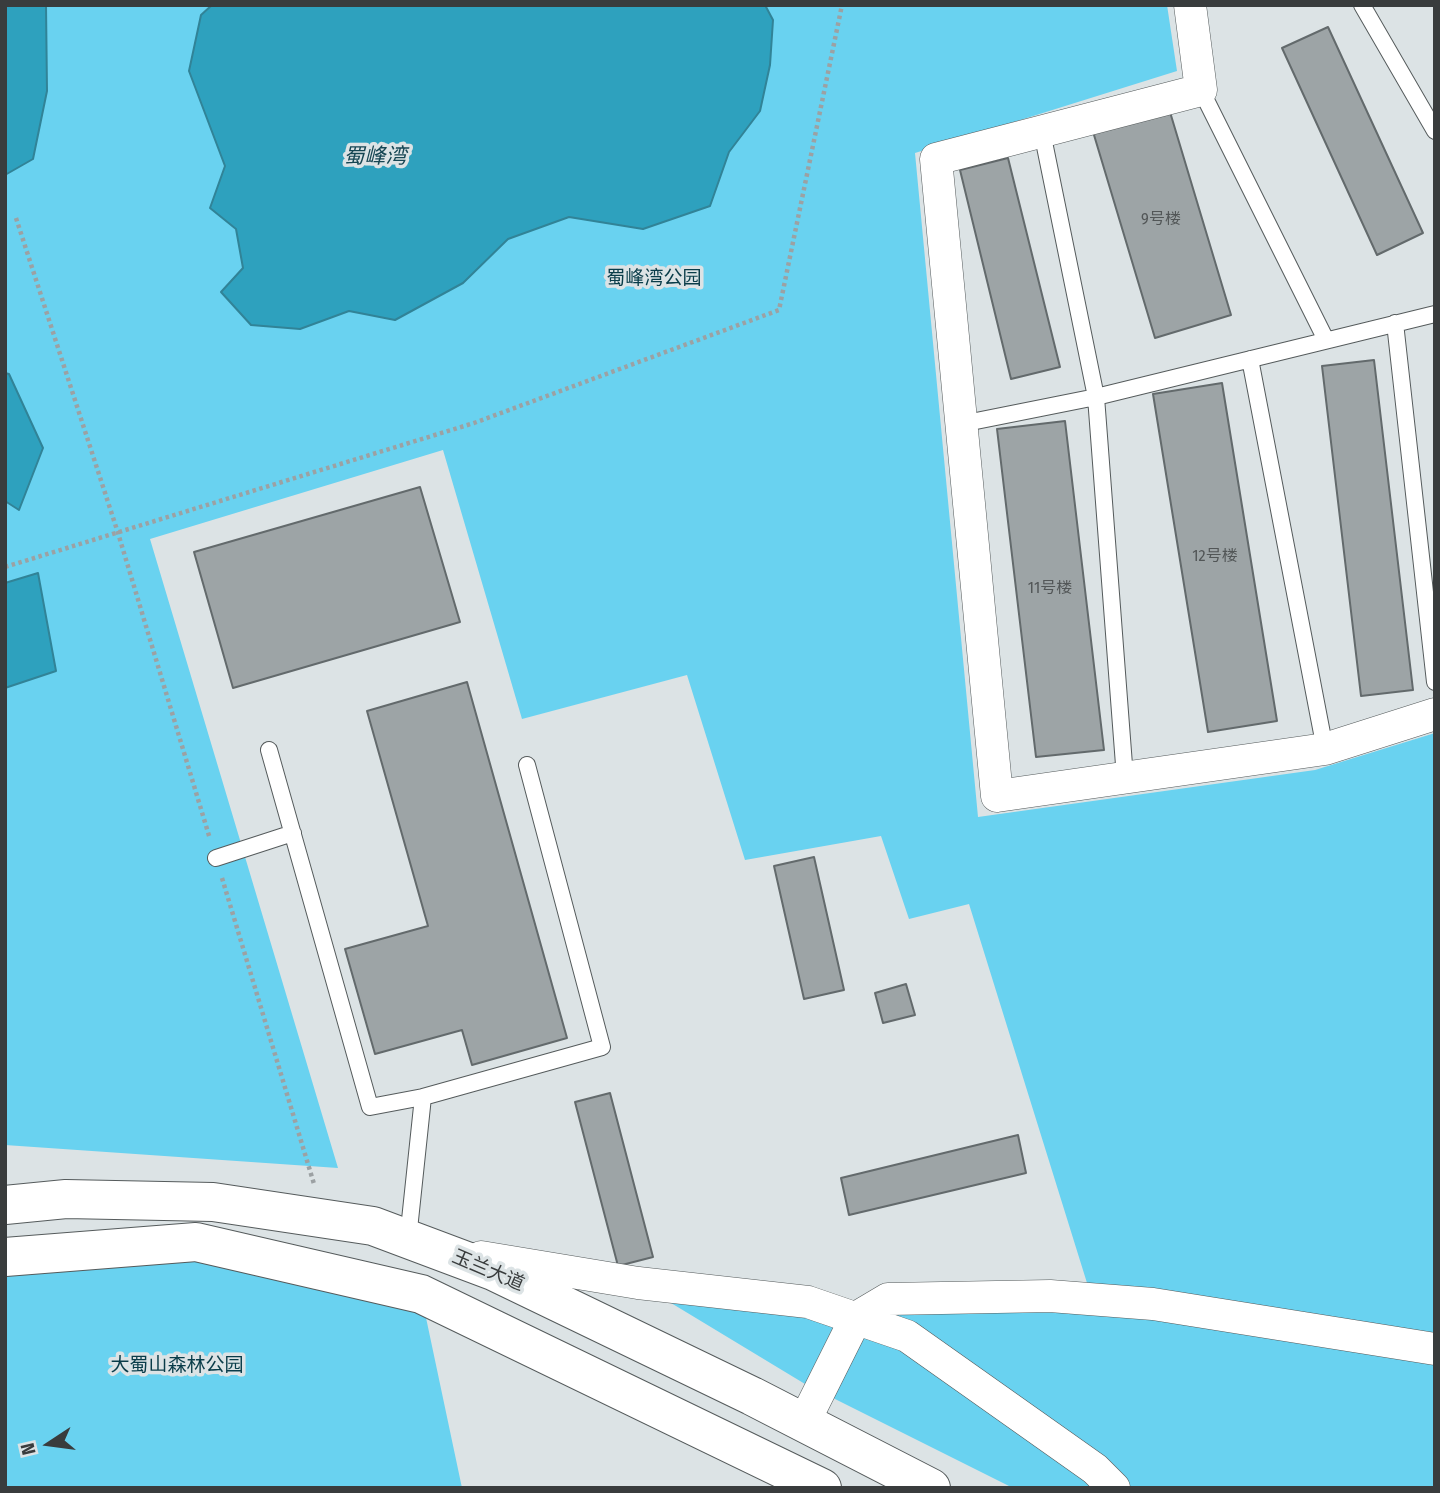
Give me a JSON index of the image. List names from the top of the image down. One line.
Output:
{"streets":{"main road":["玉兰大道"]},"water":["蜀峰湾"],"parks":["蜀峰湾公园","大蜀山森林公园"],"house_numbers":["9号楼","12号楼","11号楼"],"north":"left"}
